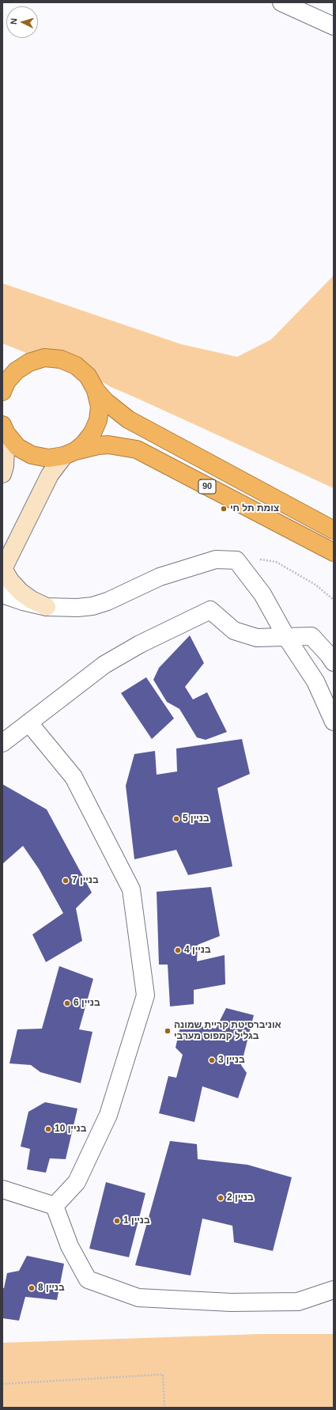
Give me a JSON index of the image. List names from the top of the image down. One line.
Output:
{"streets":{"highway":["90"]},"places":["צומת תל חי","בניין 5","בניין 7","בניין 4","בניין 6","אוניברסיטת קריית שמונה בגליל קמפוס מערבי","בניין 3","בניין 10","בניין 2","בניין 1","בניין 8"],"north":"left"}
